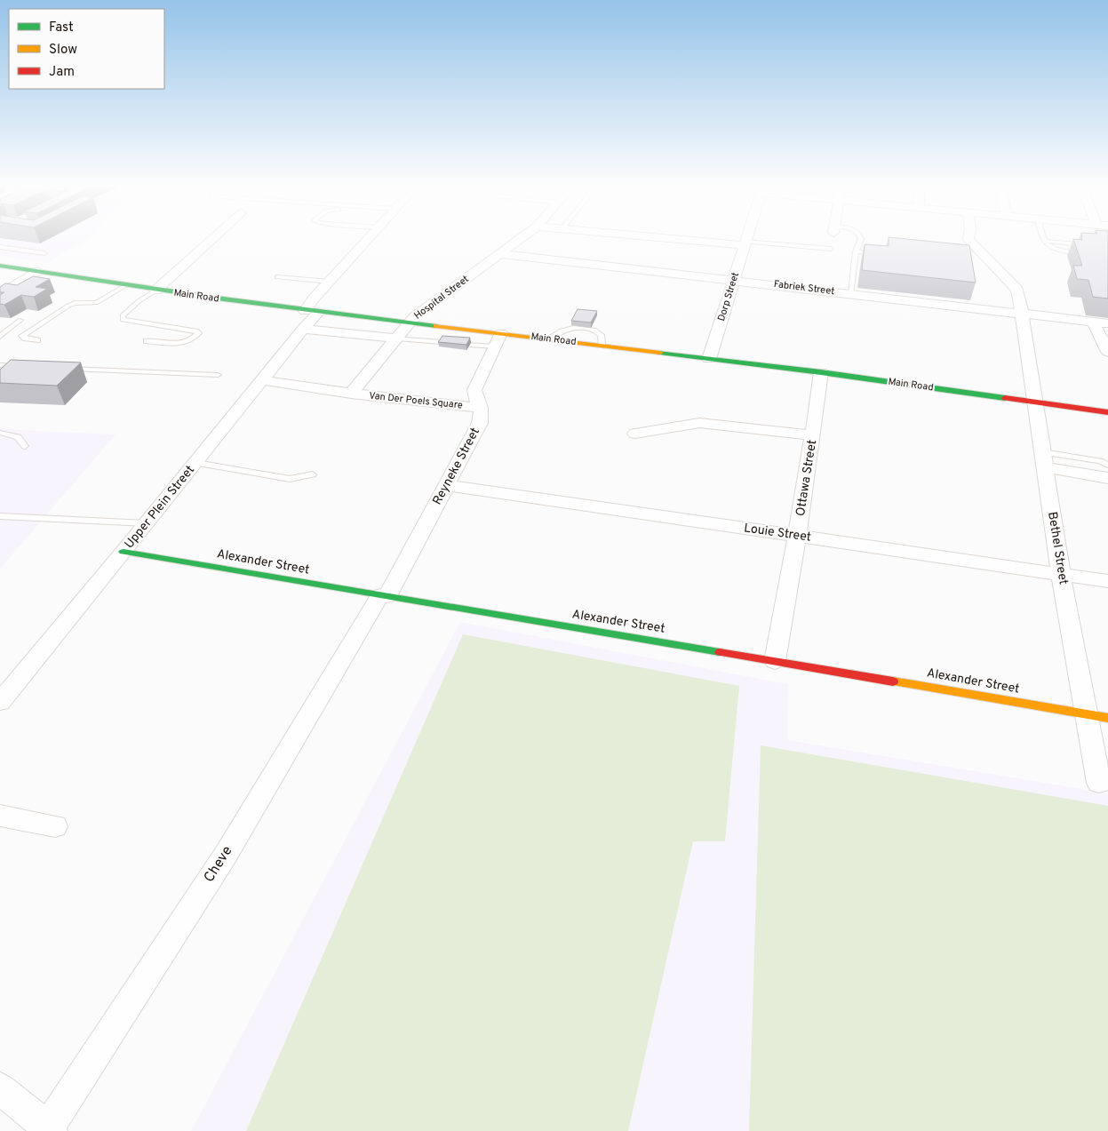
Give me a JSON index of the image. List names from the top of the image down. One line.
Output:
{"streets":{"main road":["Main Road","Alexander Street"],"street":["Fabriek Street","Dorp Street","Hospital Street","Van Der Poels Square","Reyneke Street","Ottawa Street","Upper Plein Street","Louie Street","Bethel Street","Cheve"]},"crossings":[["Fabriek Street","Dorp Street"],["Fabriek Street","Hospital Street"],["Fabriek Street","Bethel Street"],["Main Road","Dorp Street"],["Main Road","Hospital Street"],["Main Road","Van Der Poels Square"],["Main Road","Reyneke Street"],["Main Road","Ottawa Street"],["Main Road","Upper Plein Street"],["Main Road","Bethel Street"],["Hospital Street","Van Der Poels Square"],["Van Der Poels Square","Reyneke Street"],["Van Der Poels Square","Upper Plein Street"],["Reyneke Street","Louie Street"],["Reyneke Street","Alexander Street"],["Reyneke Street","Cheve"],["Ottawa Street","Louie Street"],["Ottawa Street","Alexander Street"],["Upper Plein Street","Alexander Street"],["Louie Street","Bethel Street"],["Bethel Street","Alexander Street"],["Alexander Street","Cheve"]],"legend":["Fast","Slow","Jam"]}
